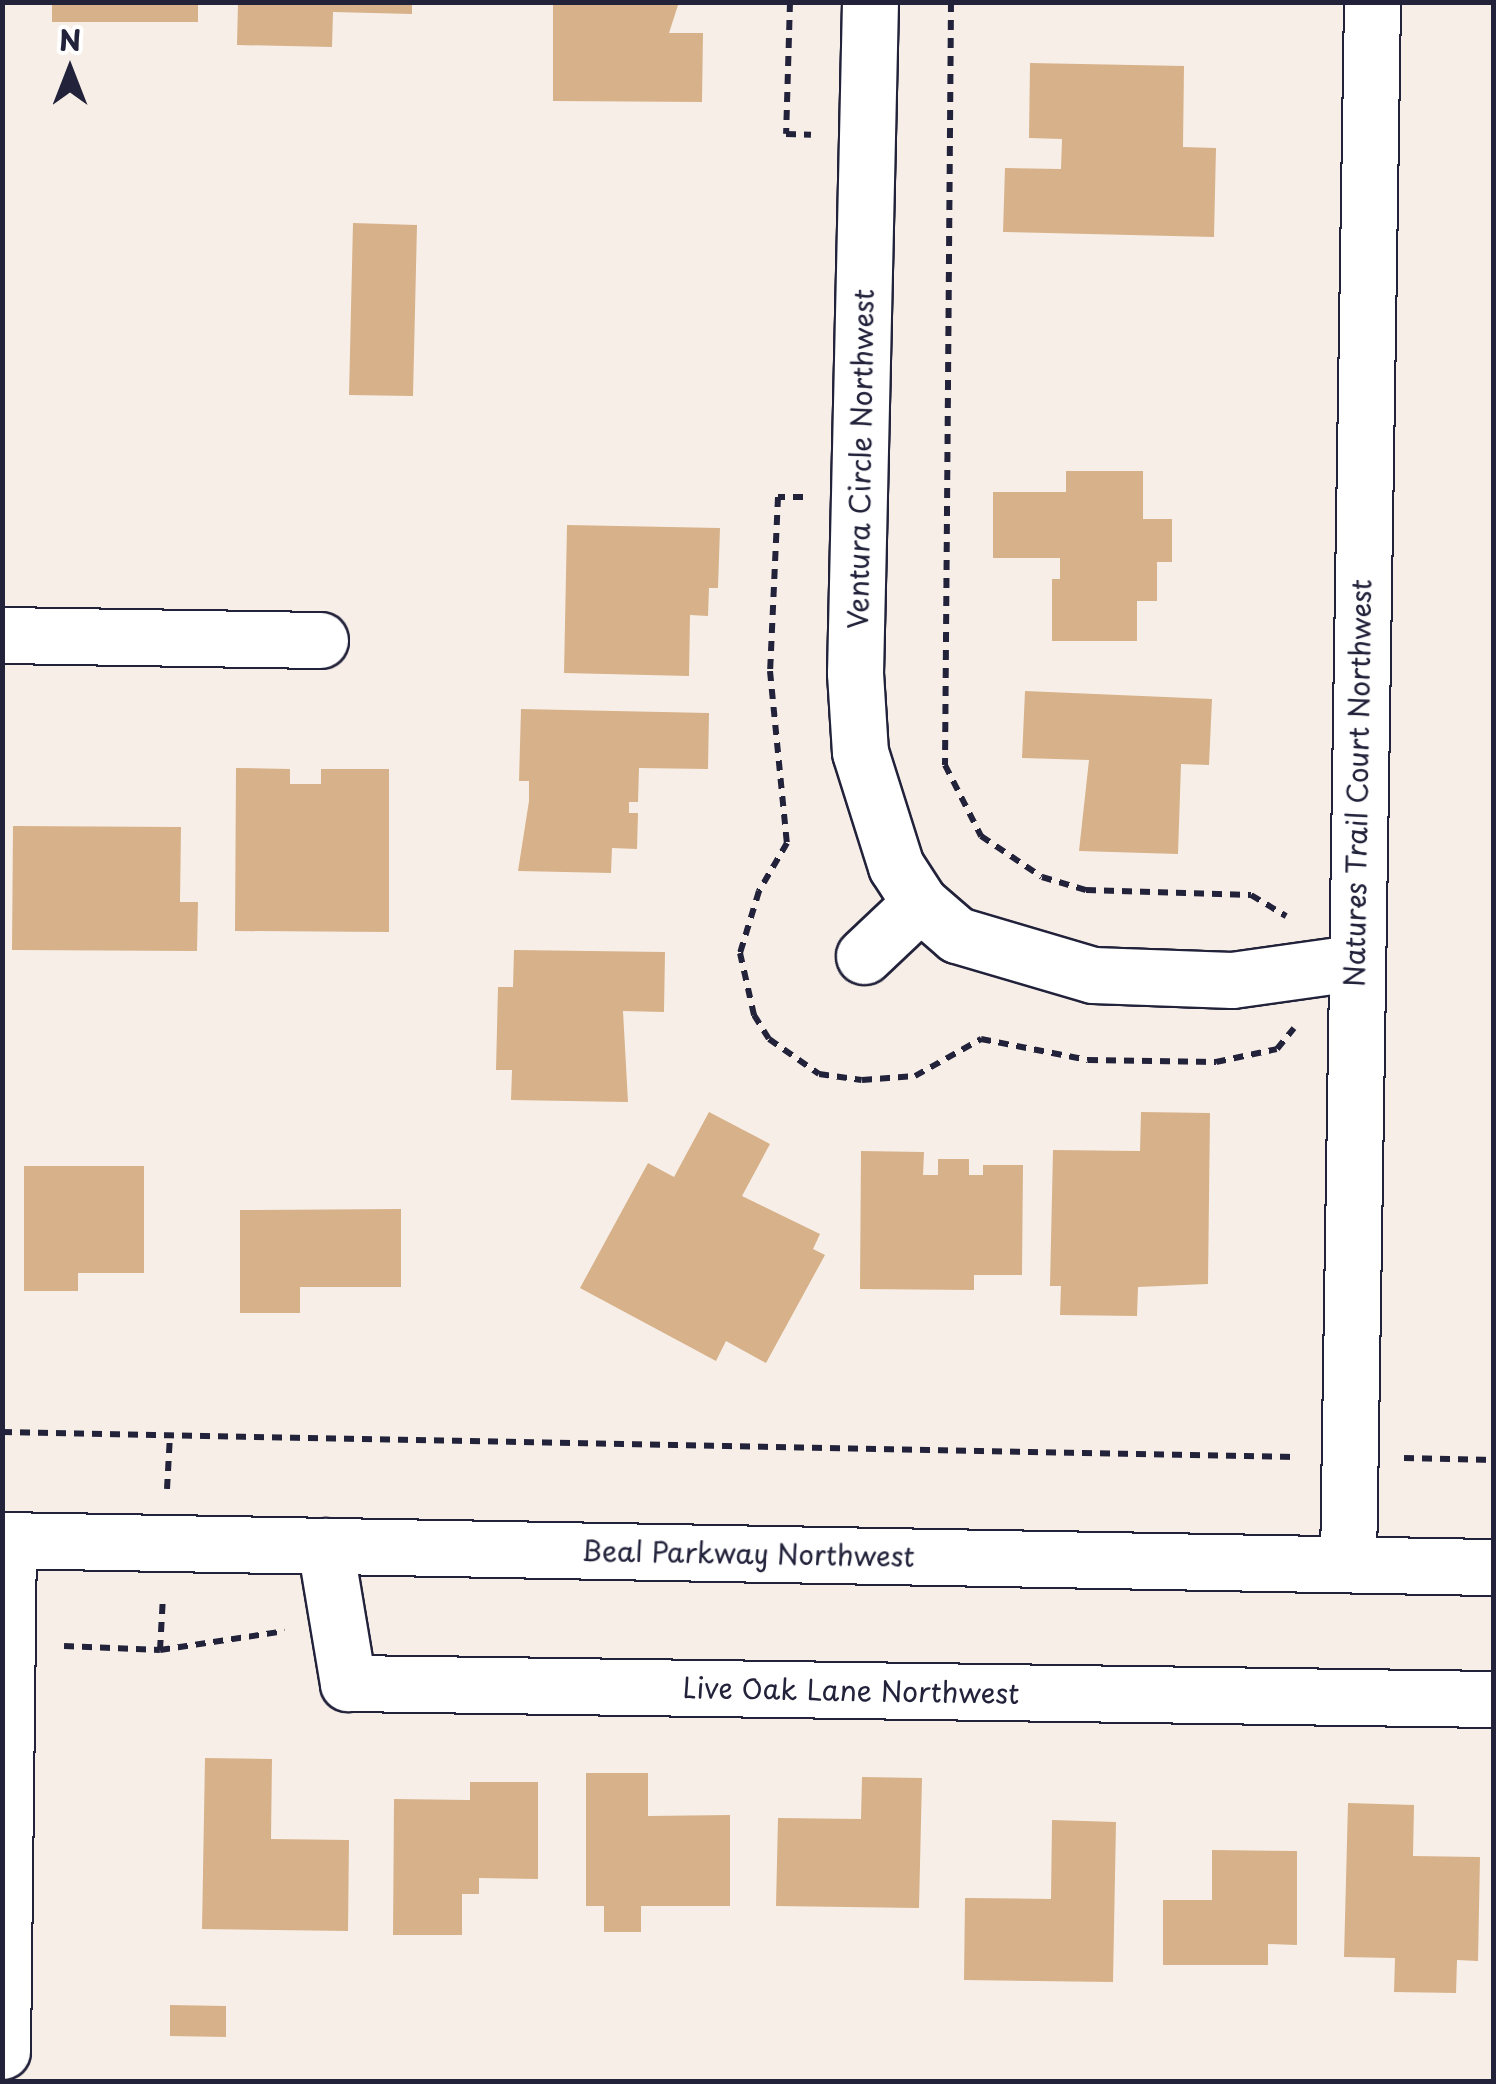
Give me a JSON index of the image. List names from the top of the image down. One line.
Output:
{"streets":{"street":["Ventura Circle Northwest","Natures Trail Court Northwest","Beal Parkway Northwest","Live Oak Lane Northwest"]},"crossings":[["Ventura Circle Northwest","Natures Trail Court Northwest"],["Natures Trail Court Northwest","Beal Parkway Northwest"],["Beal Parkway Northwest","Live Oak Lane Northwest"]],"north":"top"}
